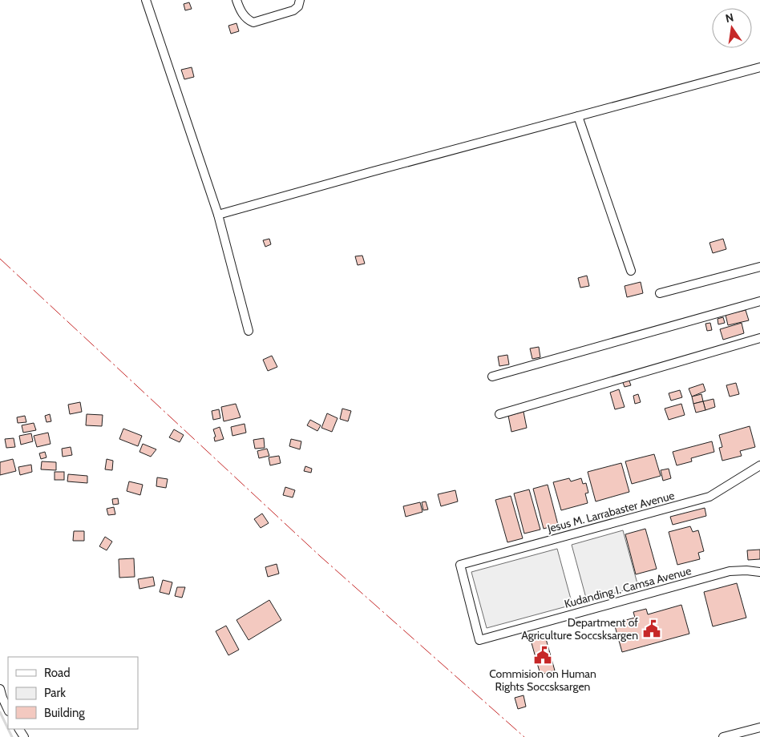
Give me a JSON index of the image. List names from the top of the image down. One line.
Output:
{"streets":{"street":["Jesus M. Larrabaster Avenue","Kudanding I. Camsa Avenue"]},"crossings":[["Jesus M. Larrabaster Avenue","Kudanding I. Camsa Avenue"]],"places":{"public building":["Department of Agriculture Soccsksargen","Commision on Human Rights Soccsksargen"]},"legend":["Road","Park","Building"],"north":"top"}
